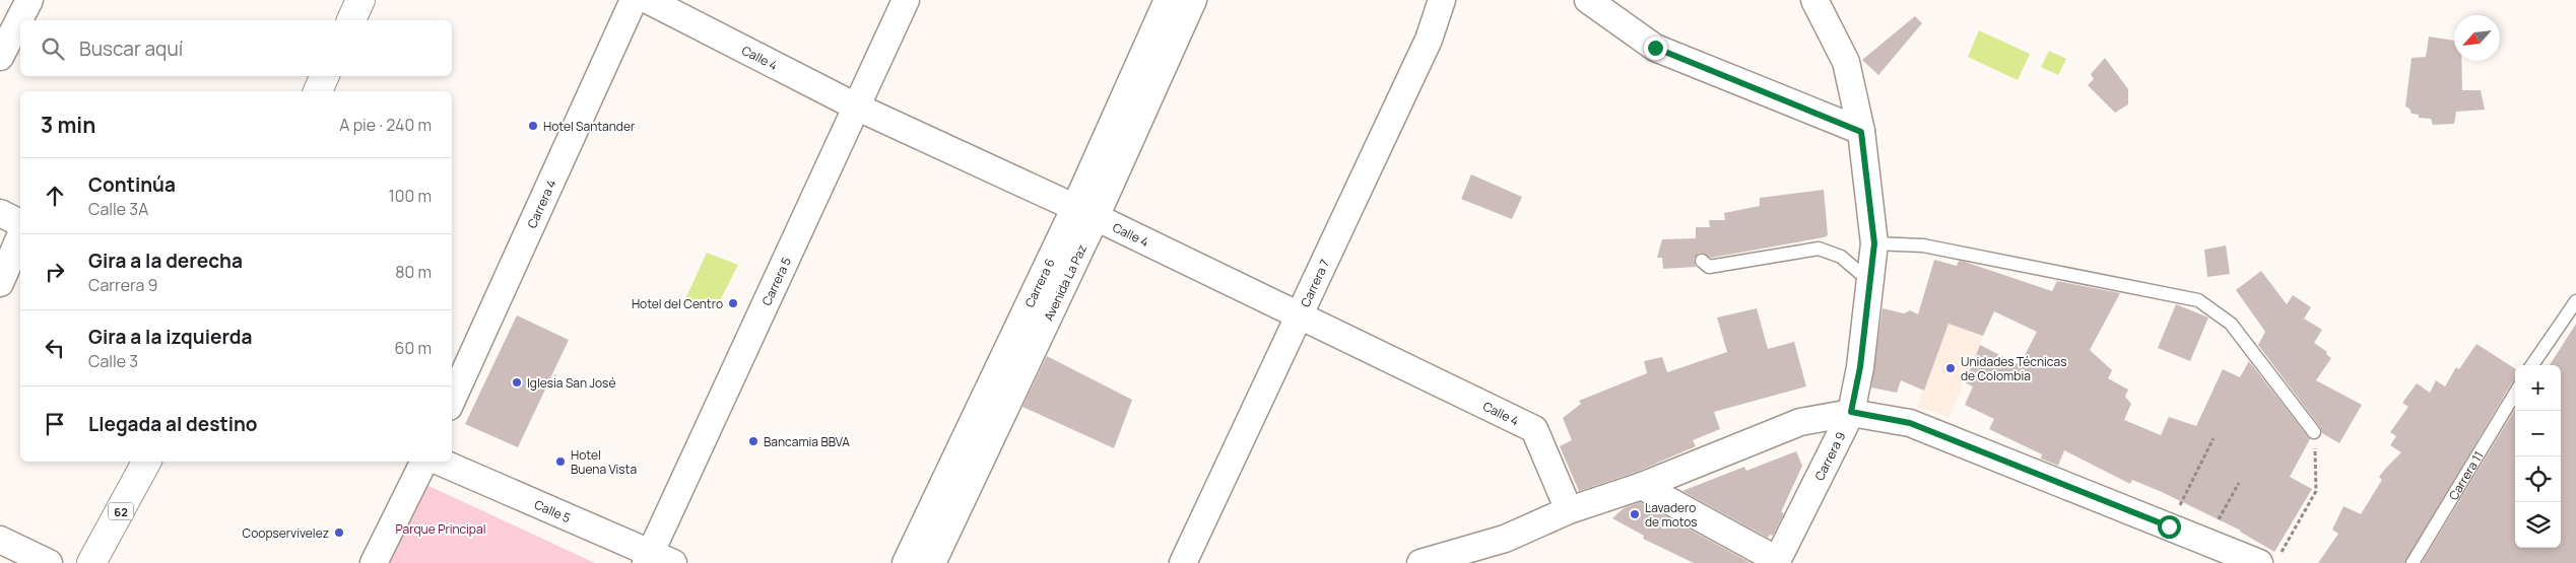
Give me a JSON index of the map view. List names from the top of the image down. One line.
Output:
{"streets":{"main road":["62"],"street":["Calle 4","Carrera 4","Carrera 5","Avenida La Paz","Carrera 6","Carrera 7","Carrera 9","Calle 5"],"lane":["Carrera 11"]},"crossings":[["Calle 4","Carrera 5"],["Calle 4","Avenida La Paz"],["Calle 4","Carrera 6"],["Calle 4","Carrera 7"],["Carrera 5","Calle 5"],["Avenida La Paz","Carrera 6"]],"parks":["Parque Principal"],"places":["Hotel Santander","Hotel del Centro","Unidades Técnicas de Colombia","Iglesia San José","Bancamia BBVA","Hotel Buena Vista","Lavadero de motos","Coopservivelez"],"north":"bottom left","page":{"search":"Buscar aquí","heading":["3 min","A pie · 240 m"],"list":[["Continúa","Calle 3A","100 m"],["Gira a la derecha","Carrera 9","80 m"],["Gira a la izquierda","Calle 3","60 m"],"Llegada al destino"],"map_buttons":["+","−"]}}
